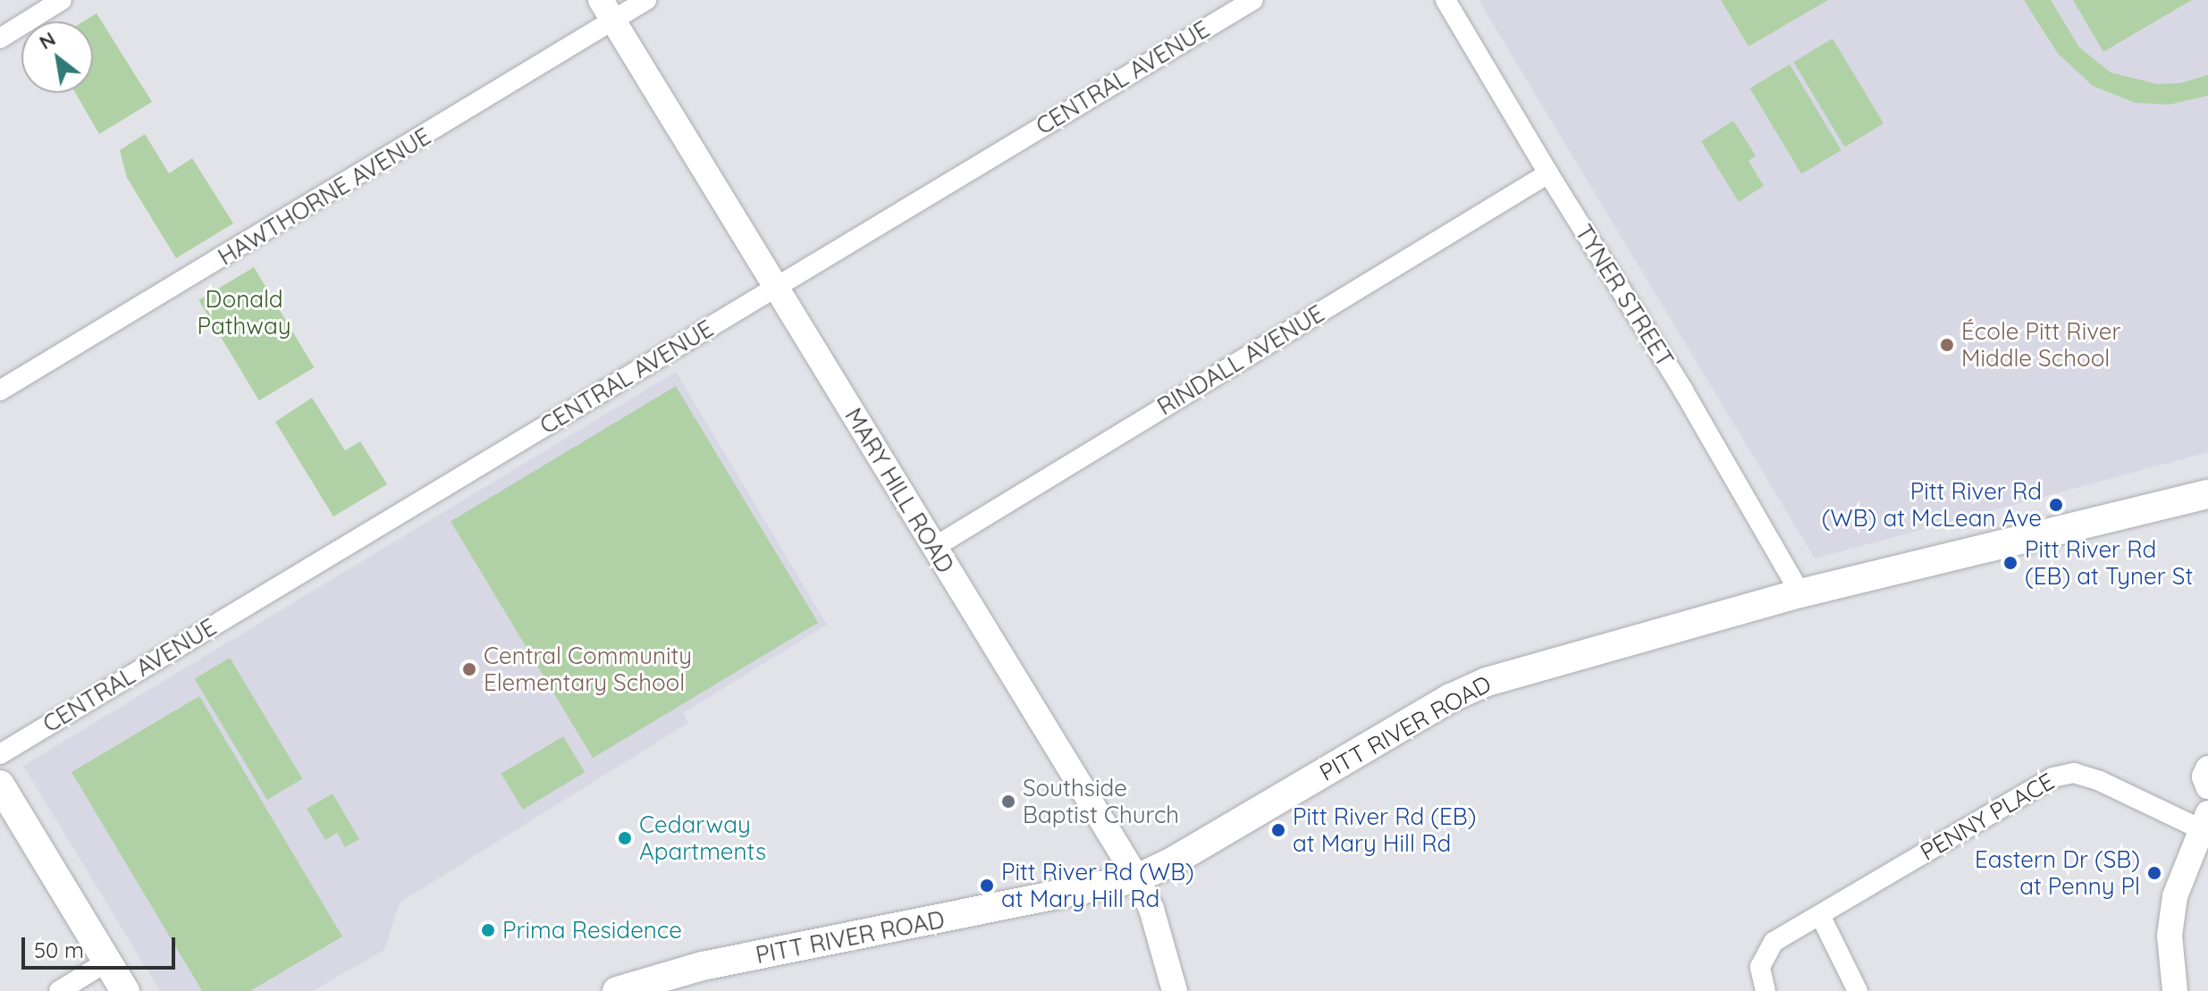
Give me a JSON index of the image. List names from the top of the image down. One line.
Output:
{"streets":{"main road":["PITT RIVER ROAD"],"street":["CENTRAL AVENUE","HAWTHORNE AVENUE","TYNER STREET","RINDALL AVENUE","MARY HILL ROAD","PENNY PLACE"]},"crossings":[["CENTRAL AVENUE","MARY HILL ROAD"],["HAWTHORNE AVENUE","MARY HILL ROAD"],["TYNER STREET","RINDALL AVENUE"],["TYNER STREET","PITT RIVER ROAD"],["RINDALL AVENUE","MARY HILL ROAD"],["MARY HILL ROAD","PITT RIVER ROAD"]],"parks":["Donald Pathway"],"places":["École Pitt River Middle School","Pitt River Rd (WB) at McLean Ave","Pitt River Rd (EB) at Tyner St","Central Community Elementary School","Southside Baptist Church","Pitt River Rd (EB) at Mary Hill Rd","Cedarway Apartments","Eastern Dr (SB) at Penny Pl","Pitt River Rd (WB) at Mary Hill Rd","Prima Residence"],"scale_bar":"50 m","north":"top left"}
